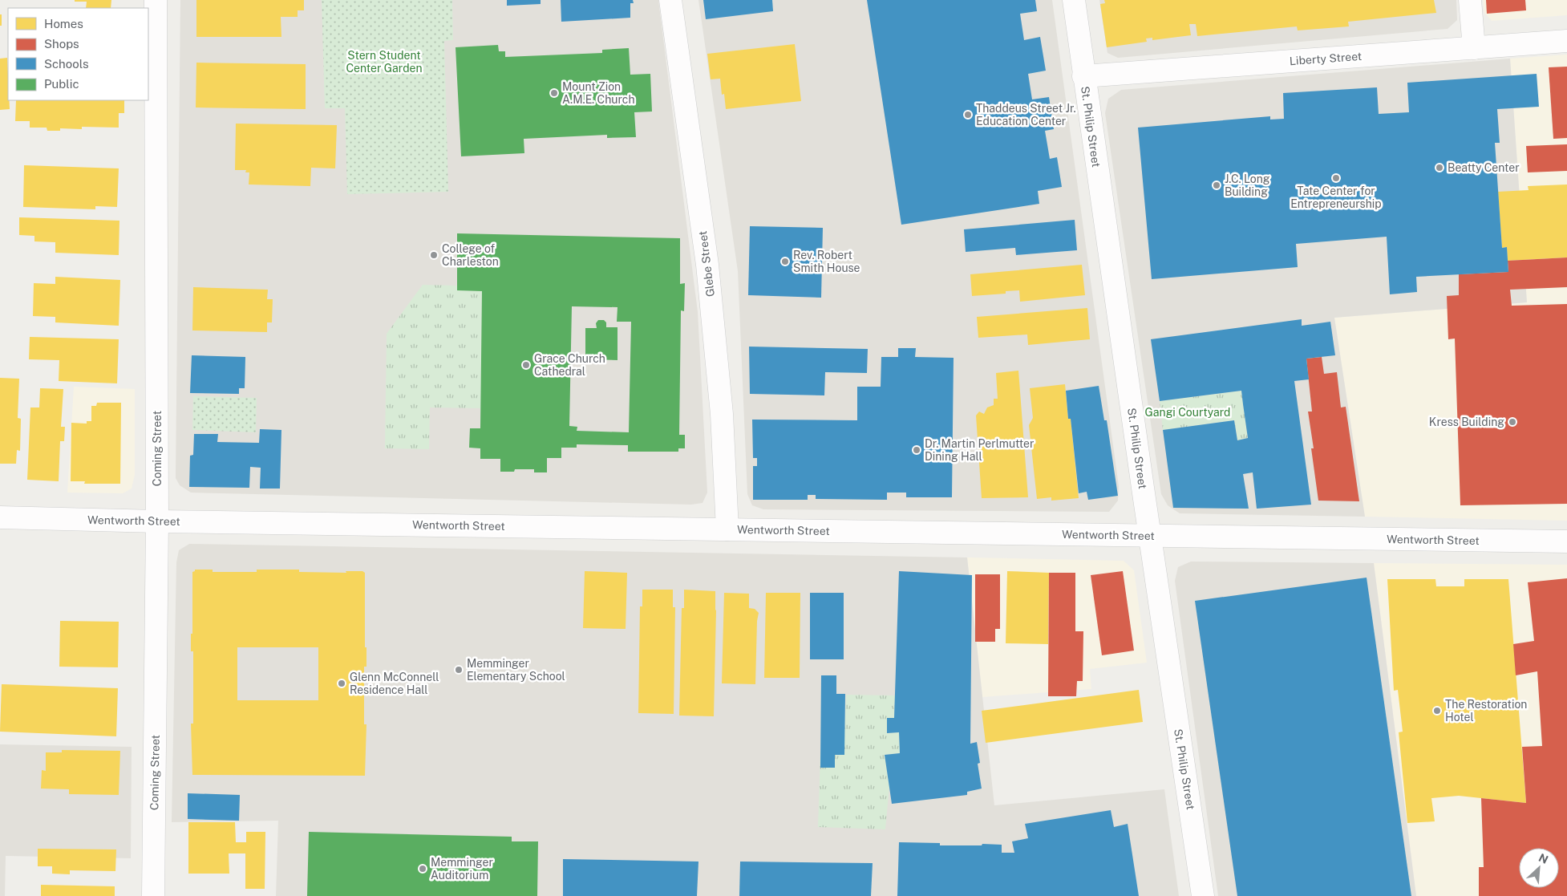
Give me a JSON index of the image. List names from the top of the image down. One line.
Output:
{"streets":{"street":["Liberty Street","St. Philip Street","Glebe Street","Coming Street","Wentworth Street"]},"crossings":[["Liberty Street","St. Philip Street"],["St. Philip Street","Wentworth Street"],["Glebe Street","Wentworth Street"],["Coming Street","Wentworth Street"]],"parks":["Stern Student Center Garden","Gangi Courtyard"],"places":["Mount Zion A.M.E. Church","Thaddeus Street Jr. Education Center","Beatty Center","Tate Center for Entrepreneurship","J.C. Long Building","College of Charleston","Rev. Robert Smith House","Grace Church Cathedral","Kress Building","Dr. Martin Perlmutter Dining Hall","Memminger Elementary School","Glenn McConnell Residence Hall","The Restoration Hotel","Memminger Auditorium"],"legend":["Homes","Shops","Schools","Public"],"north":"top right"}
